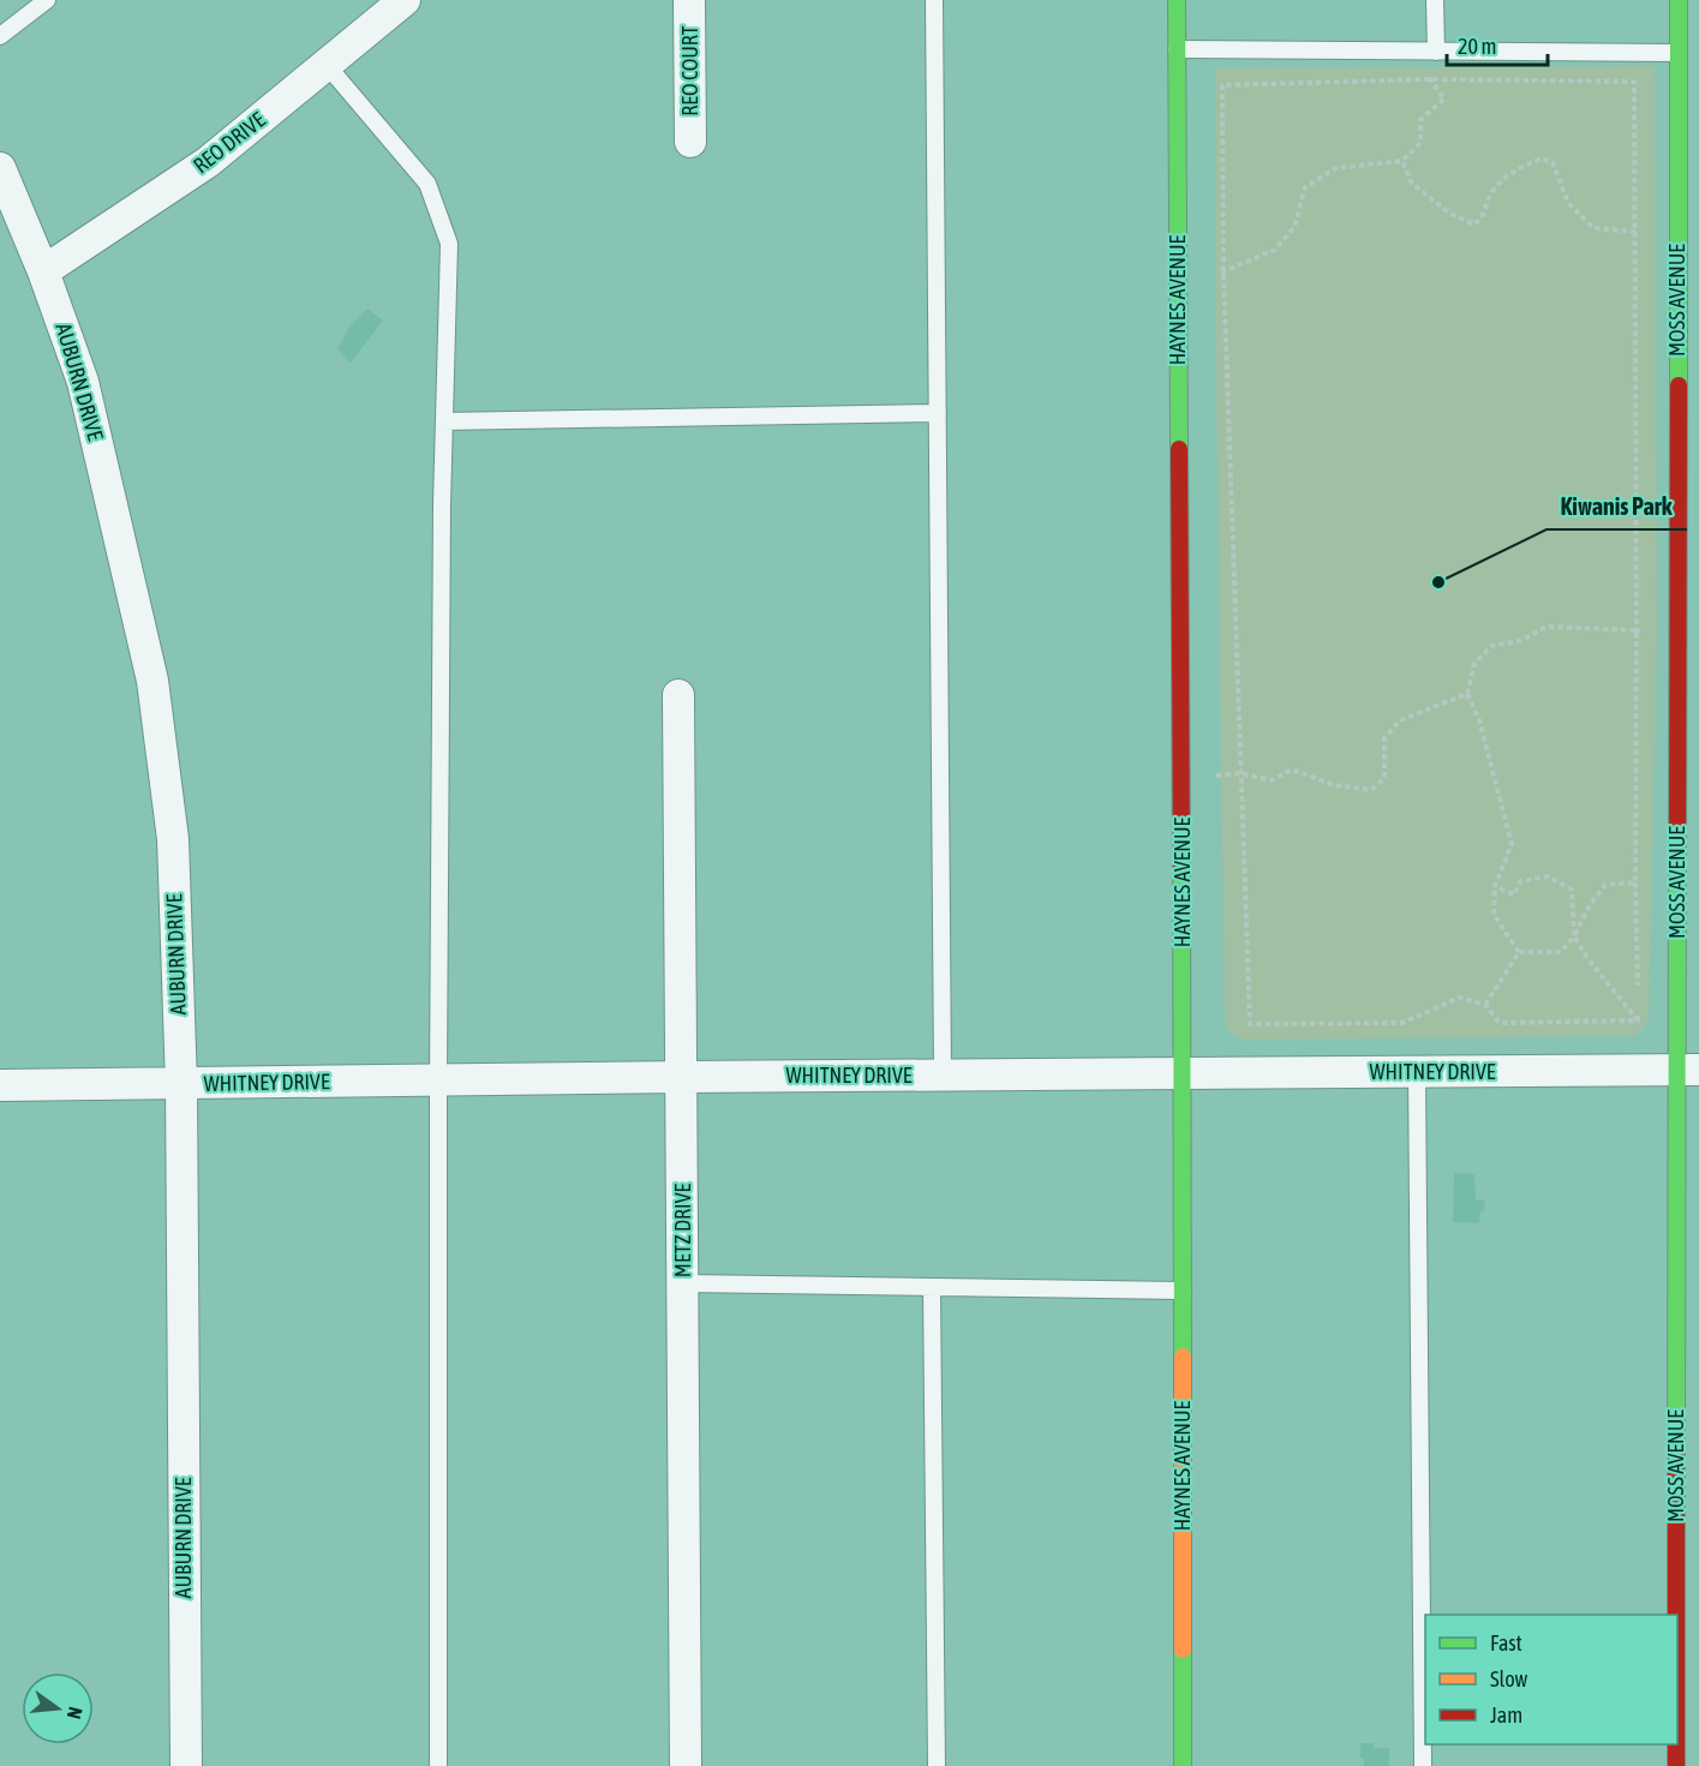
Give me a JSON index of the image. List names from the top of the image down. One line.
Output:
{"streets":{"street":["REO COURT","REO DRIVE","HAYNES AVENUE","MOSS AVENUE","AUBURN DRIVE","WHITNEY DRIVE","METZ DRIVE"]},"crossings":[["REO DRIVE","AUBURN DRIVE"],["HAYNES AVENUE","WHITNEY DRIVE"],["MOSS AVENUE","WHITNEY DRIVE"],["AUBURN DRIVE","WHITNEY DRIVE"],["WHITNEY DRIVE","METZ DRIVE"]],"places":["Kiwanis Park"],"legend":["Fast","Slow","Jam"],"scale_bar":"20 m","north":"right"}
